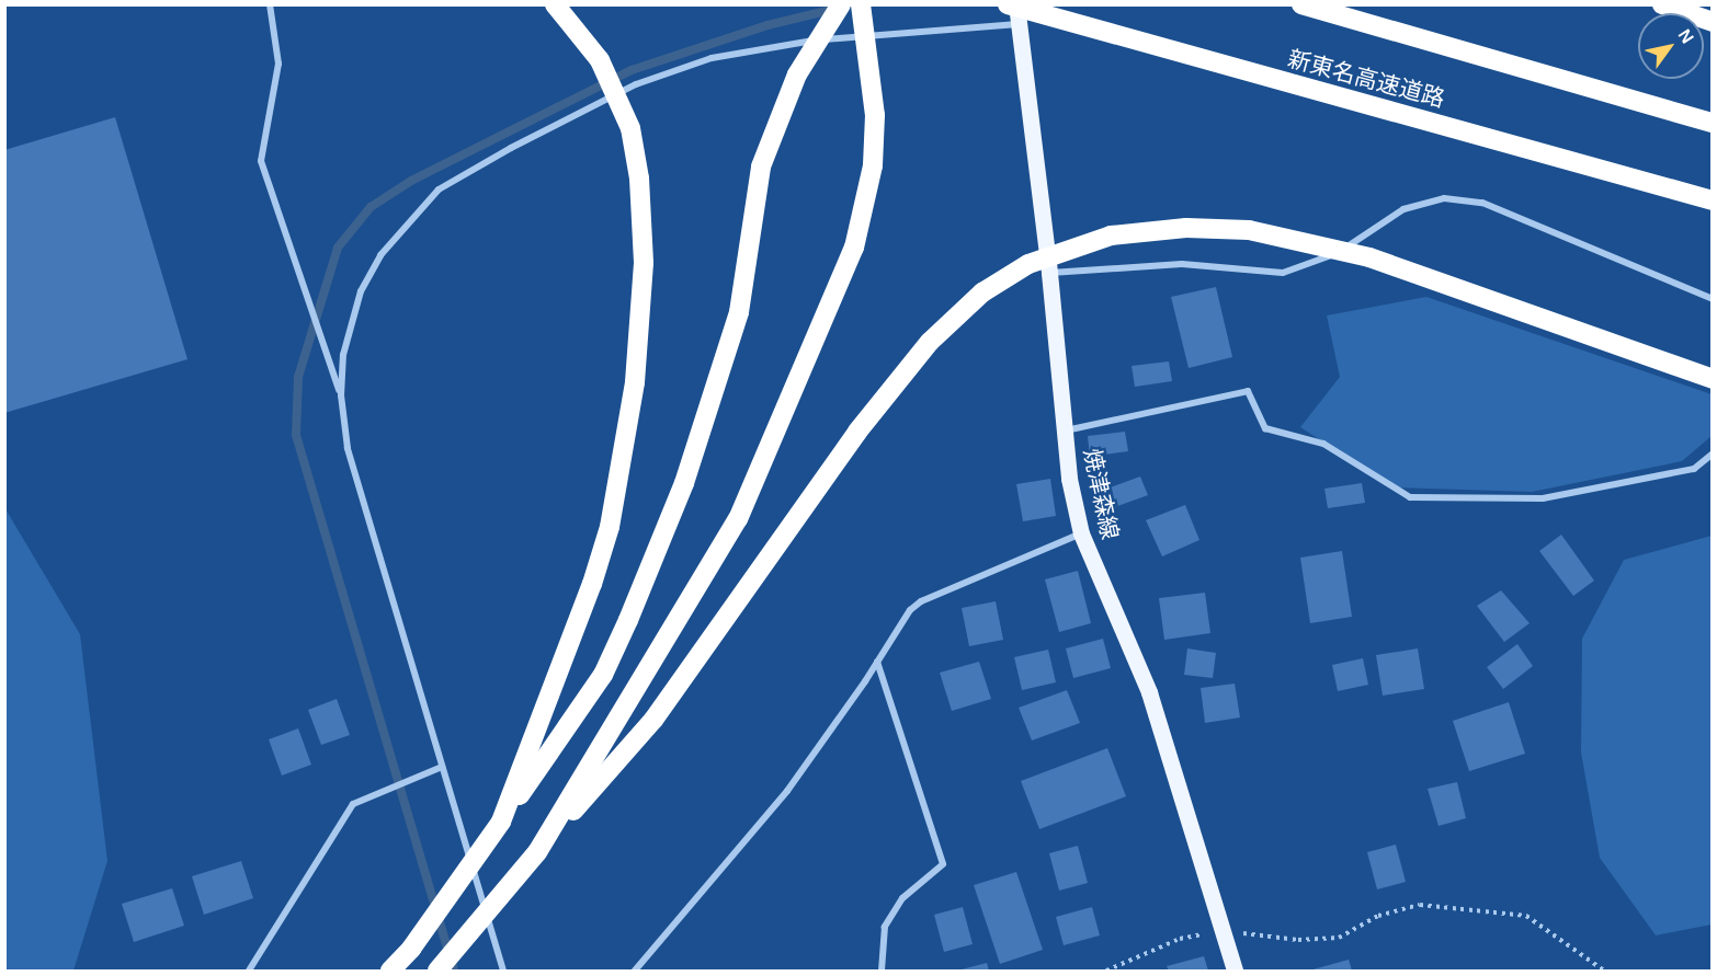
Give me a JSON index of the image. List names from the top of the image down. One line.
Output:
{"streets":{"highway":["新東名高速道路"],"main road":["焼津森線"]},"north":"top right"}
